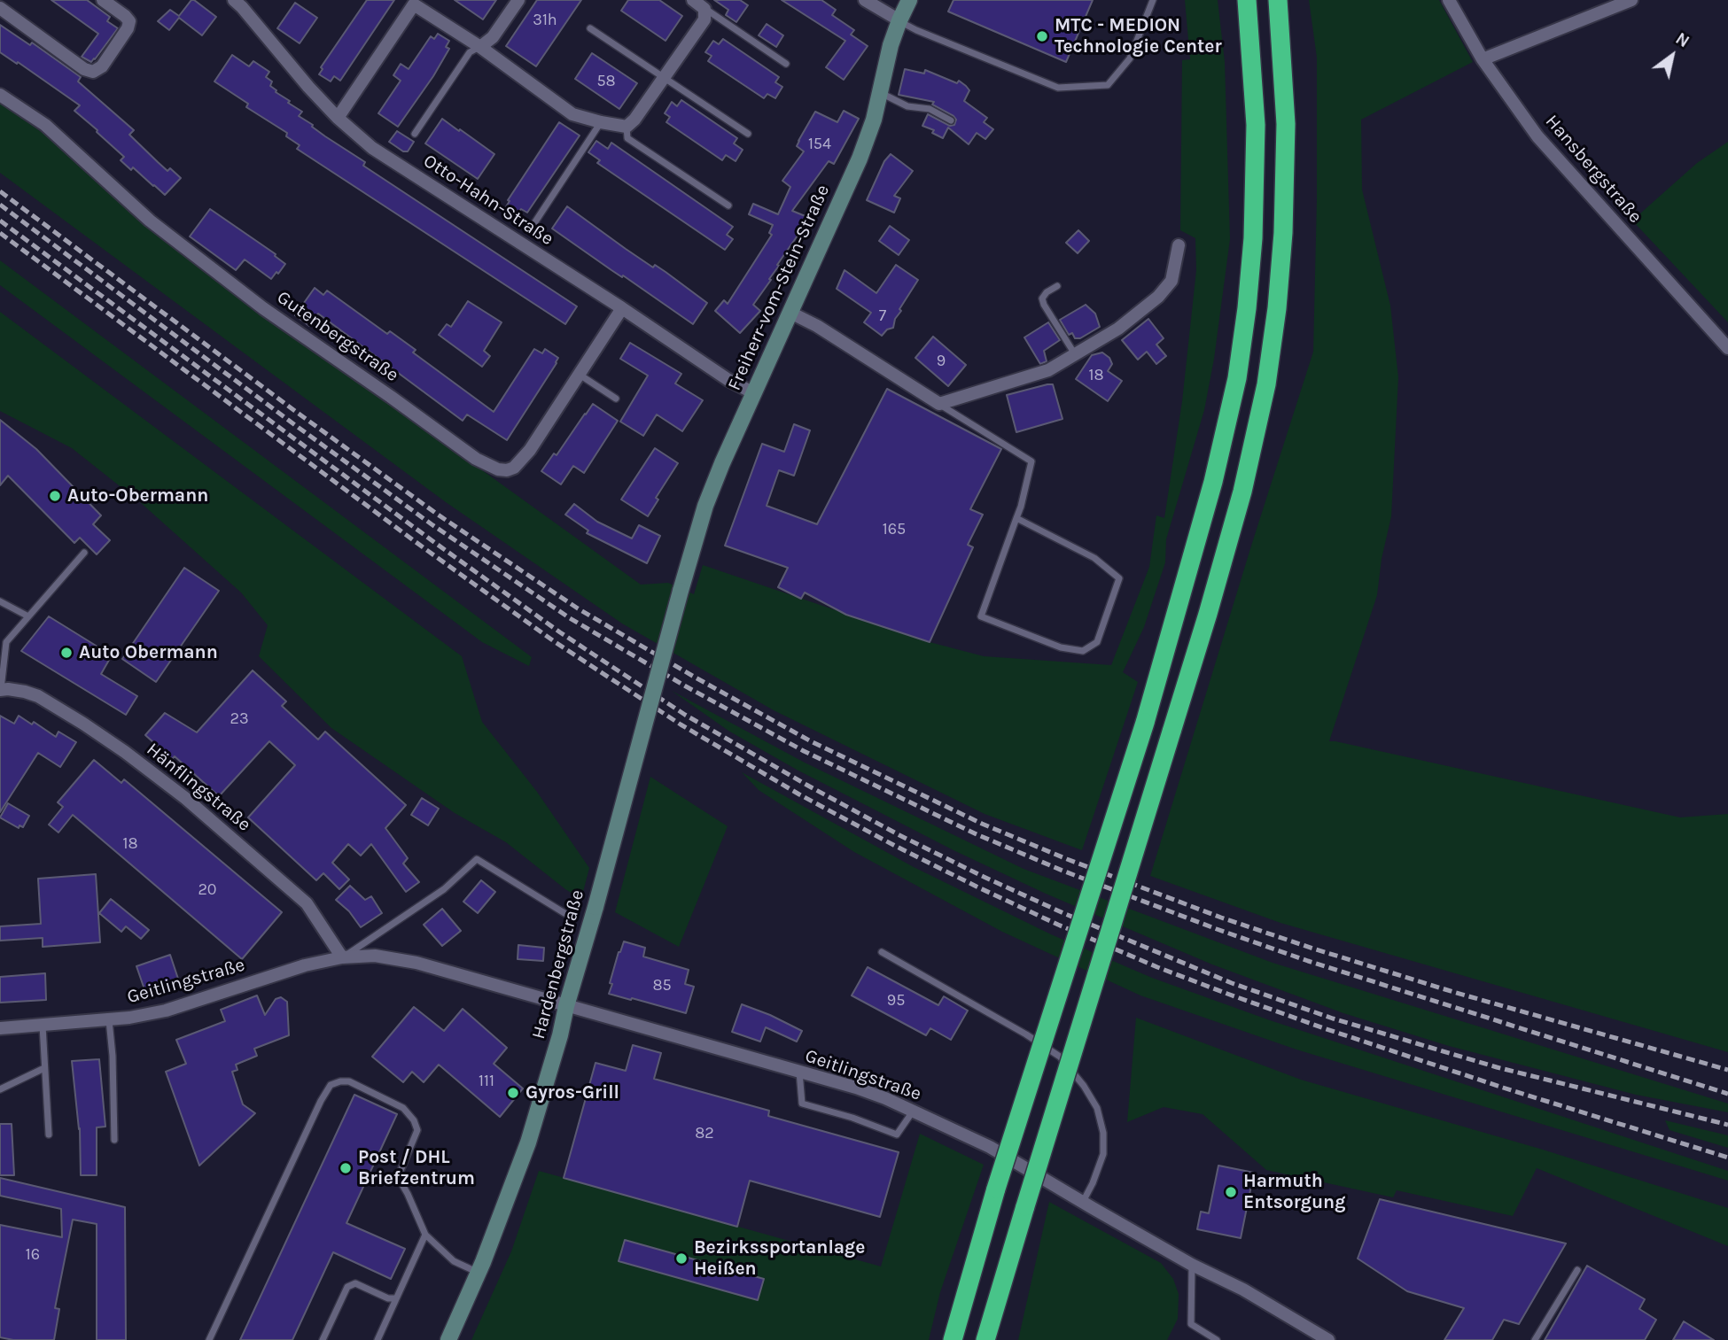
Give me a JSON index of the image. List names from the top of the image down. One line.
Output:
{"streets":{"street":["Hansbergstraße","Otto-Hahn-Straße","Freiherr-vom-Stein-Straße","Gutenbergstraße","Hänflingstraße","Hardenbergstraße","Geitlingstraße"]},"crossings":[["Otto-Hahn-Straße","Freiherr-vom-Stein-Straße"],["Otto-Hahn-Straße","Gutenbergstraße"],["Freiherr-vom-Stein-Straße","Hardenbergstraße"],["Hänflingstraße","Geitlingstraße"],["Hardenbergstraße","Geitlingstraße"]],"places":["MTC - MEDION Technologie Center","Auto-Obermann","Auto Obermann","Gyros-Grill","Post / DHL Briefzentrum","Harmuth Entsorgung","Bezirkssportanlage Heißen"],"house_numbers":["31h","58","154","7","9","18","165","23","18","20","85","95","111","82","16"],"north":"top right"}
